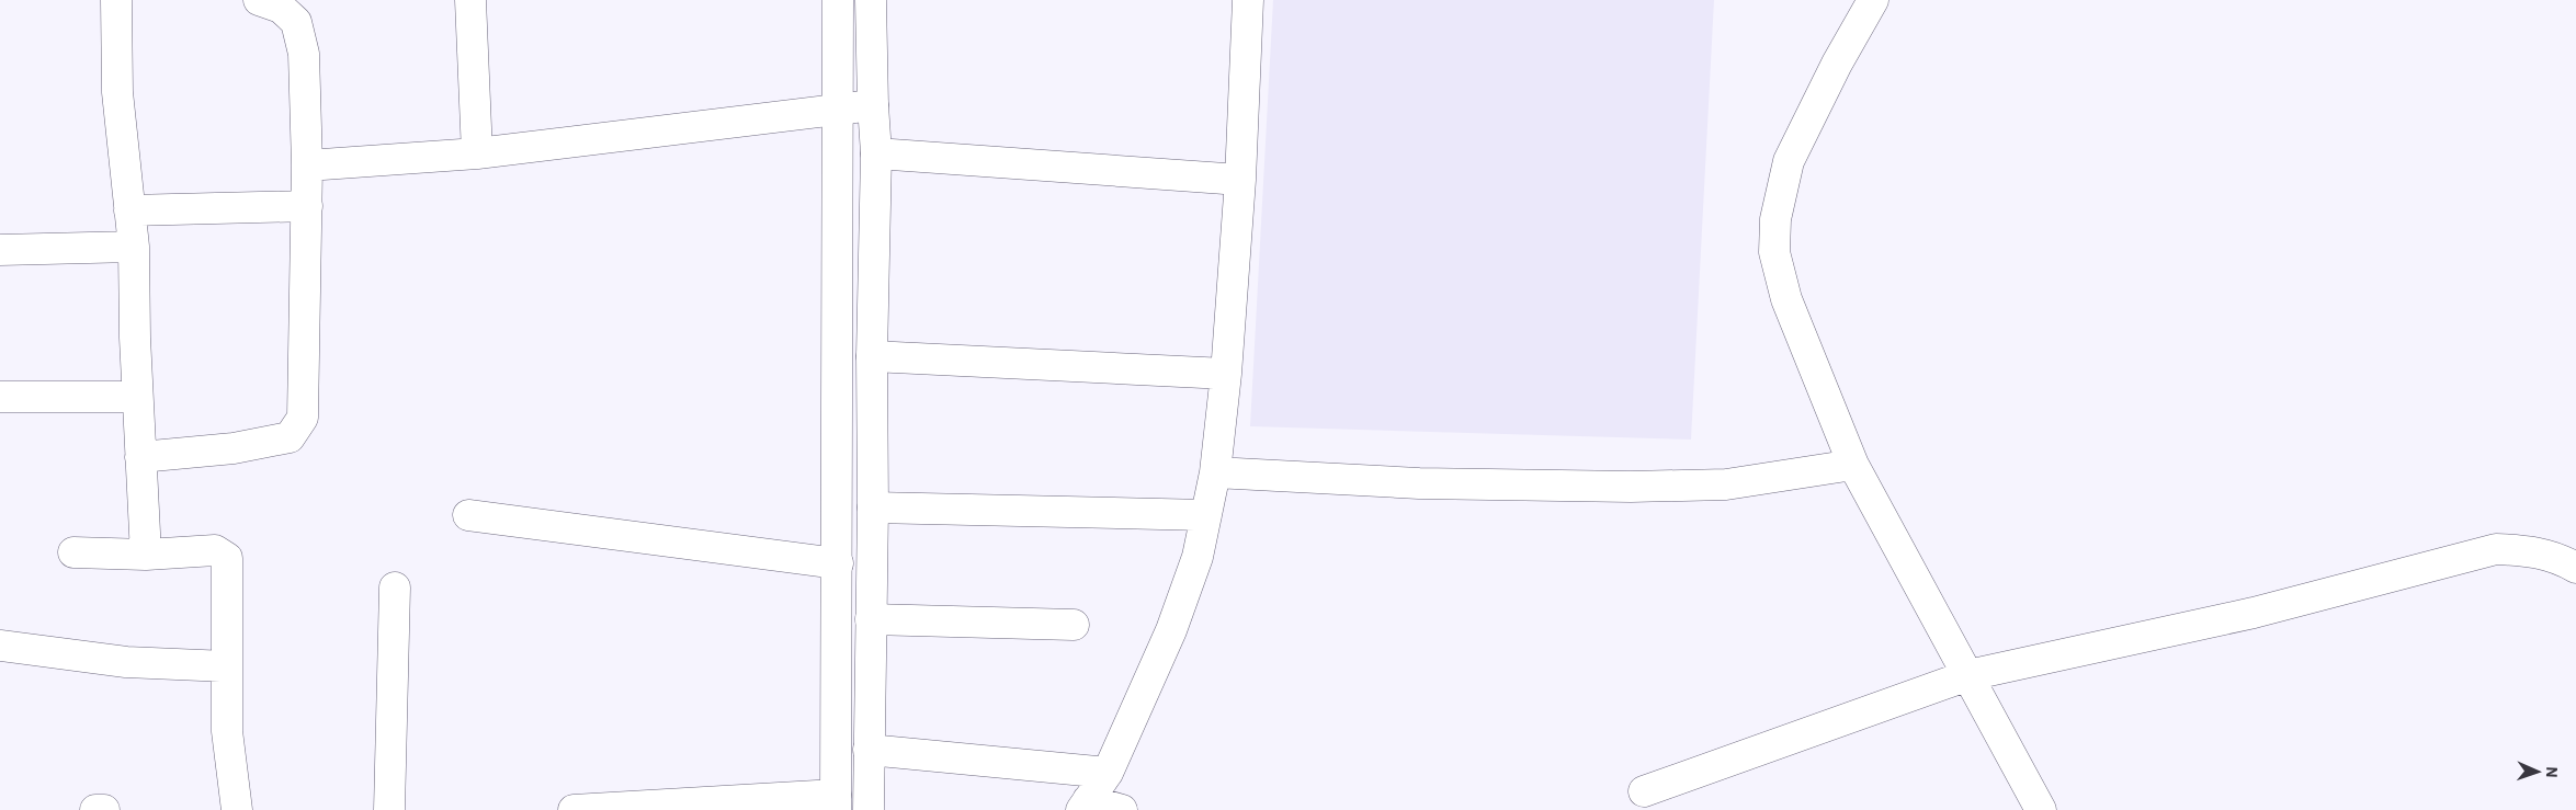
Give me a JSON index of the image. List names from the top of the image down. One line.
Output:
{"north":"right"}
